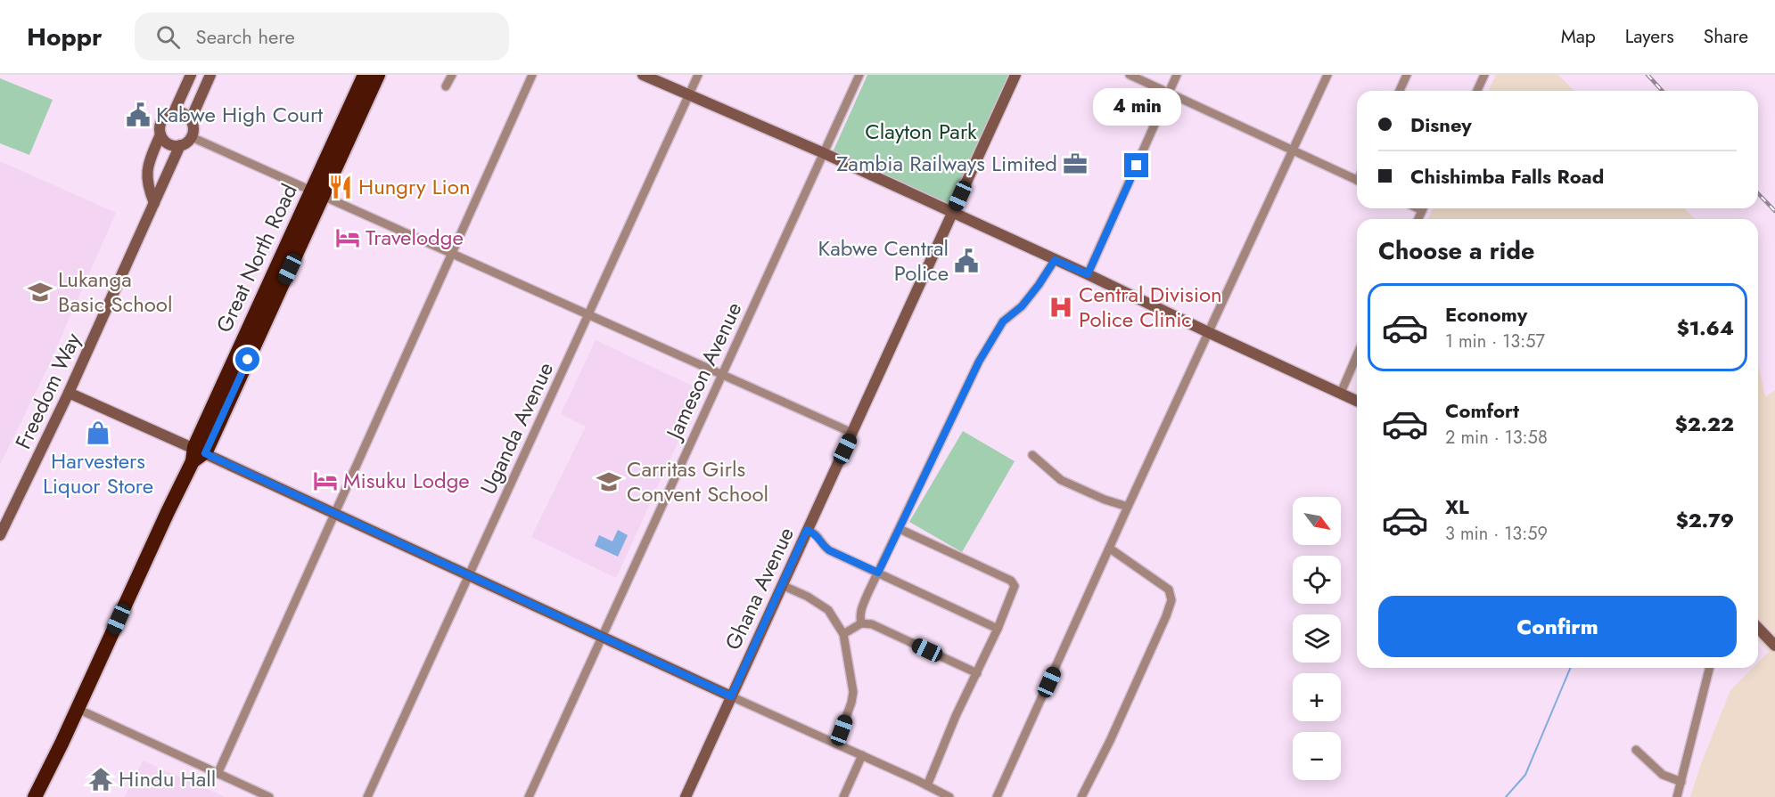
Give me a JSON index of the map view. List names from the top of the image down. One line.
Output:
{"streets":{"highway":["Great North Road"],"main road":["Freedom Way","Ghana Avenue"],"street":["Jameson Avenue","Uganda Avenue"]},"parks":["Clayton Park"],"places":{"public building":["Kabwe High Court","Kabwe Central Police"],"office":["Zambia Railways Limited"],"restaurant":["Hungry Lion"],"hotel":["Travelodge","Misuku Lodge"],"school or university":["Lukanga Basic School","Carritas Girls Convent School"],"hospital":["Central Division Police Clinic"],"shop":["Harvesters Liquor Store"],"temple":["Hindu Hall"]},"north":"bottom right","page":{"header":"Hoppr","search":"Search here","nav":["Map","Layers","Share"],"bubble":"4 min","banner":["Disney","Chishimba Falls Road"],"heading":"Choose a ride","list":[{"name":"Economy","note":"1 min · 13:57","value":"$1.64"},{"name":"Comfort","note":"2 min · 13:58","value":"$2.22"},{"name":"XL","note":"3 min · 13:59","value":"$2.79"}],"map_buttons":["+","−"],"buttons":"Confirm"}}
